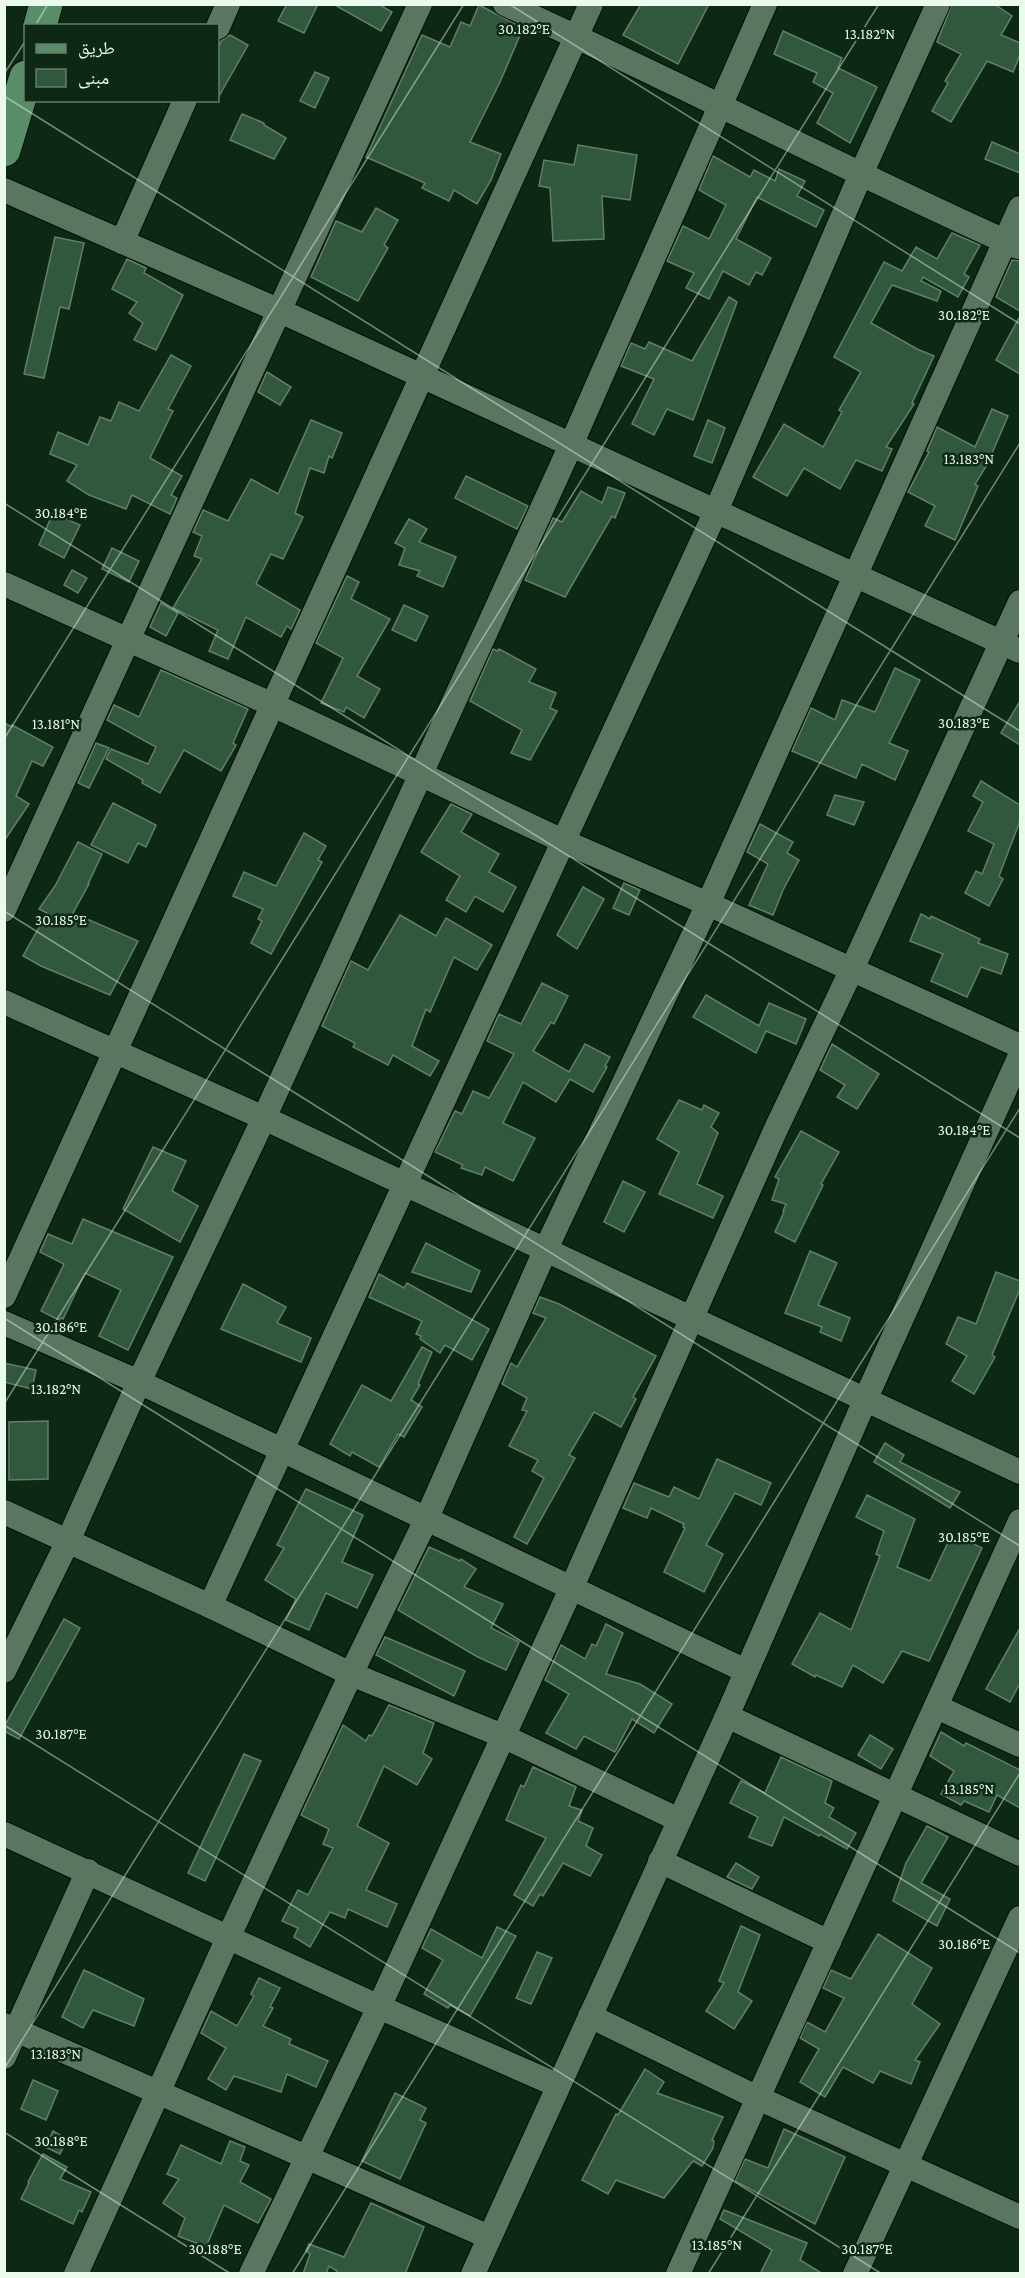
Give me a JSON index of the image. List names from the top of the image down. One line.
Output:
{"legend":["طريق","مبنى"],"coordinates":["30.182°E","13.182°N","13.183°N","30.184°E","30.183°E","13.181°N","30.185°E","30.186°E","30.187°E","13.185°N","30.188°E"]}
